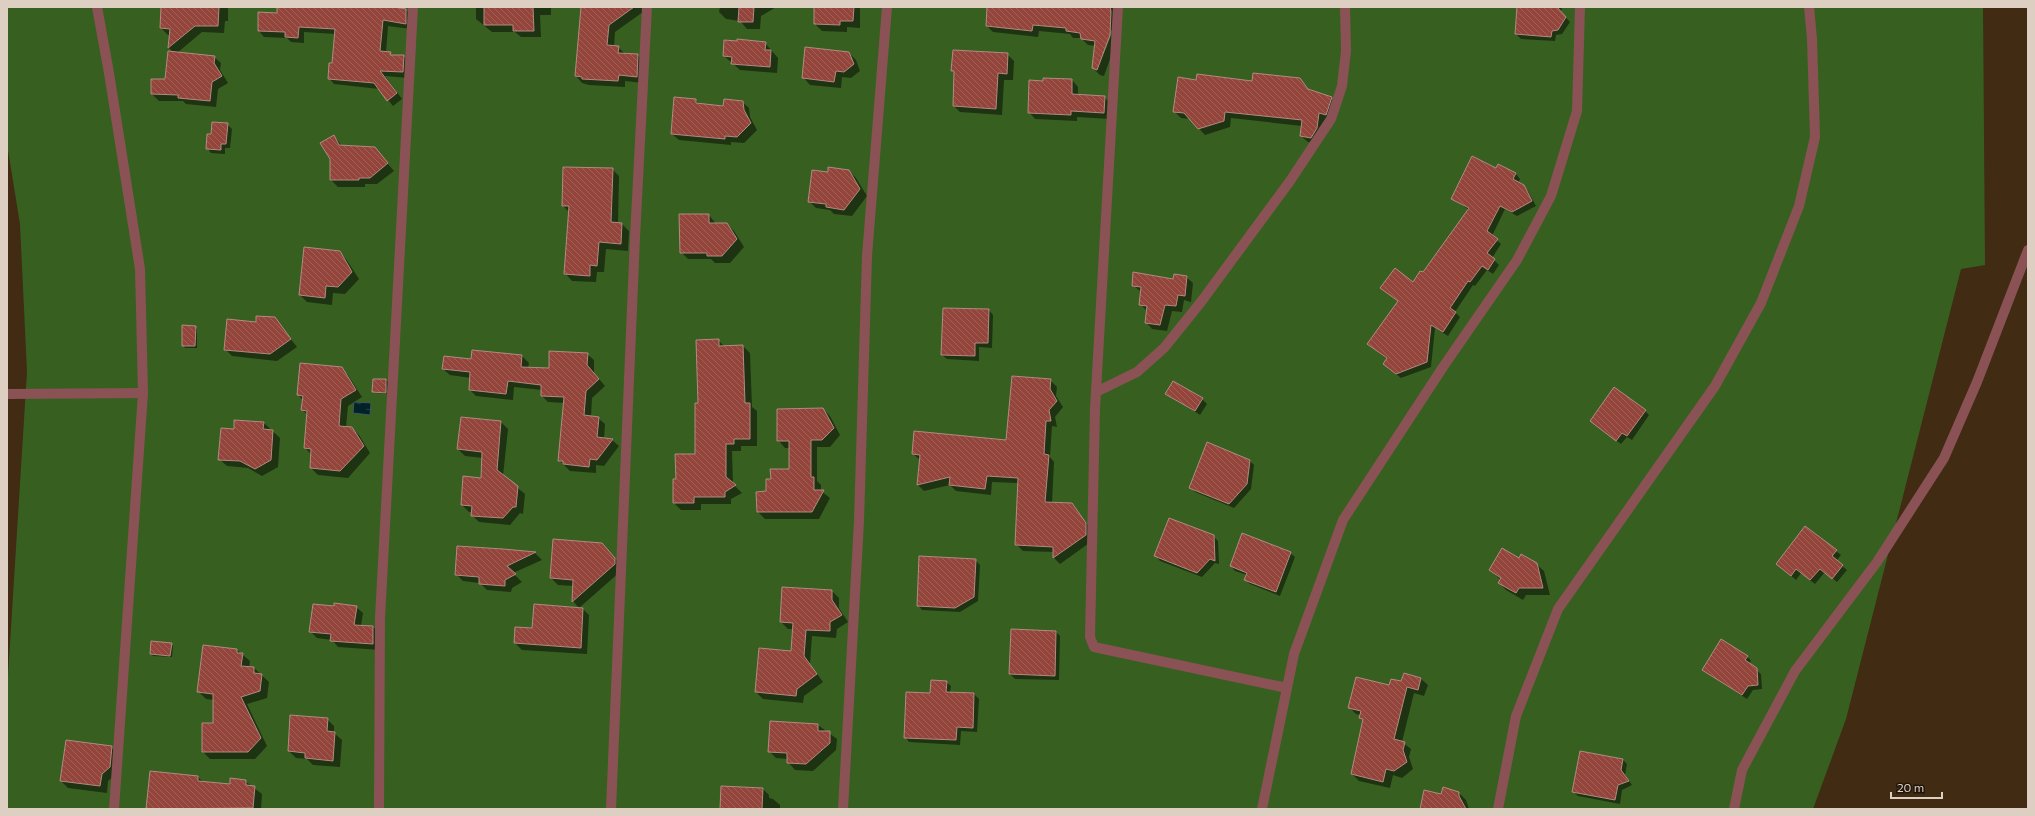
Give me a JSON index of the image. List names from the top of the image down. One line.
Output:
{"scale_bar":"20 m"}
